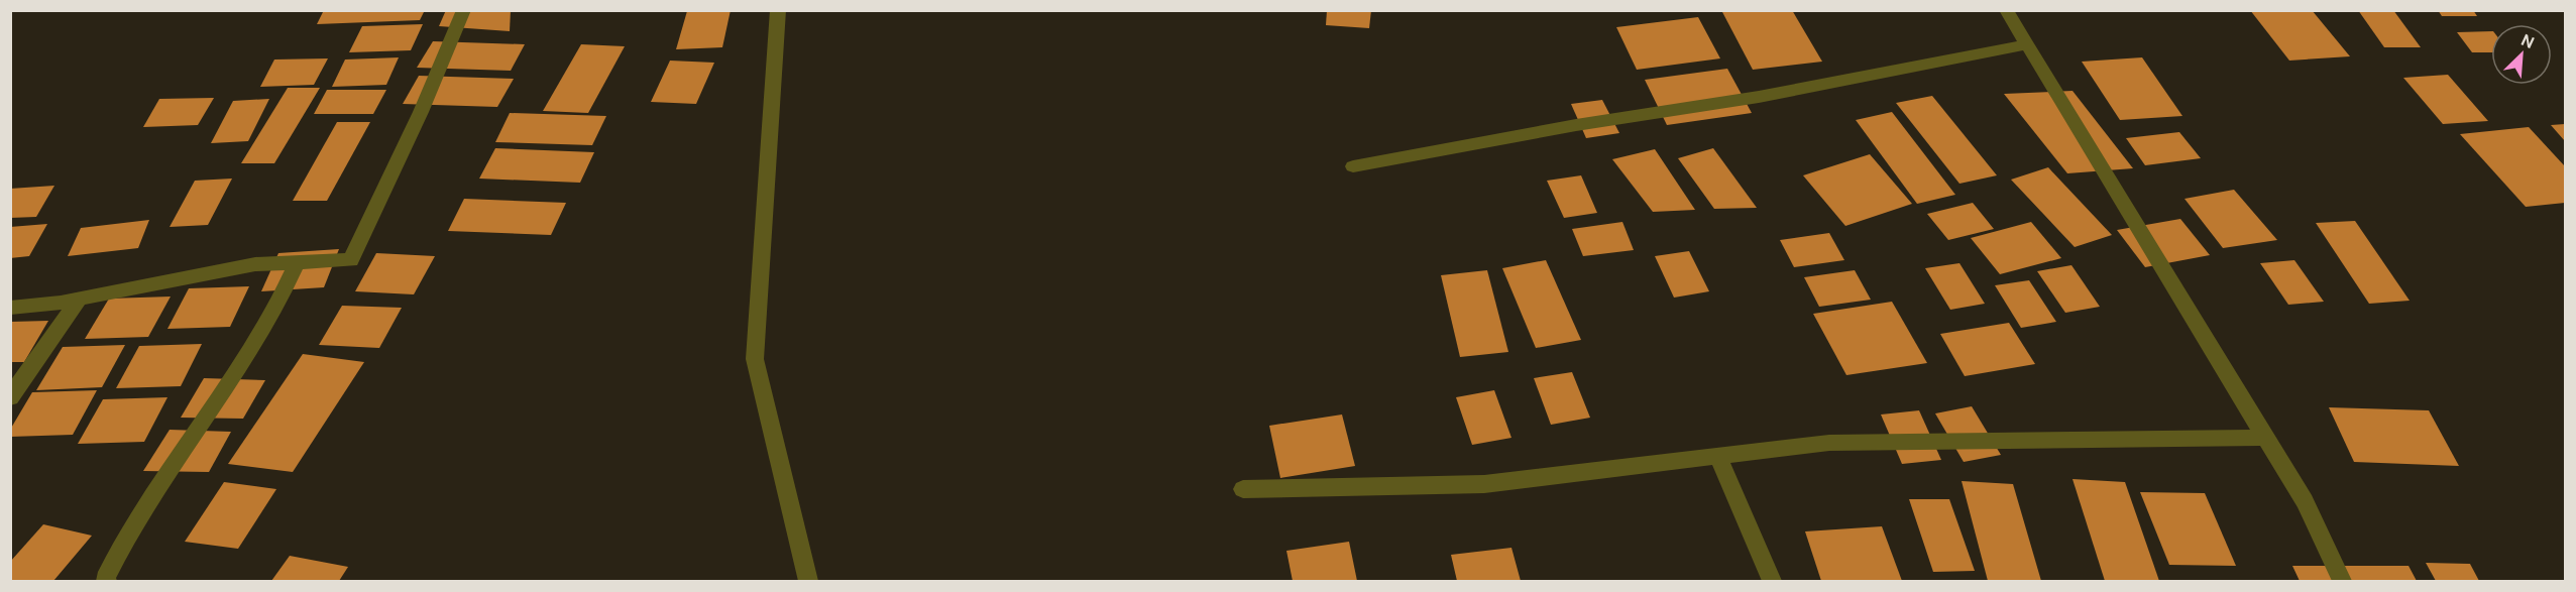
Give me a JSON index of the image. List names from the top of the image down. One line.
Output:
{"north":"top right"}
